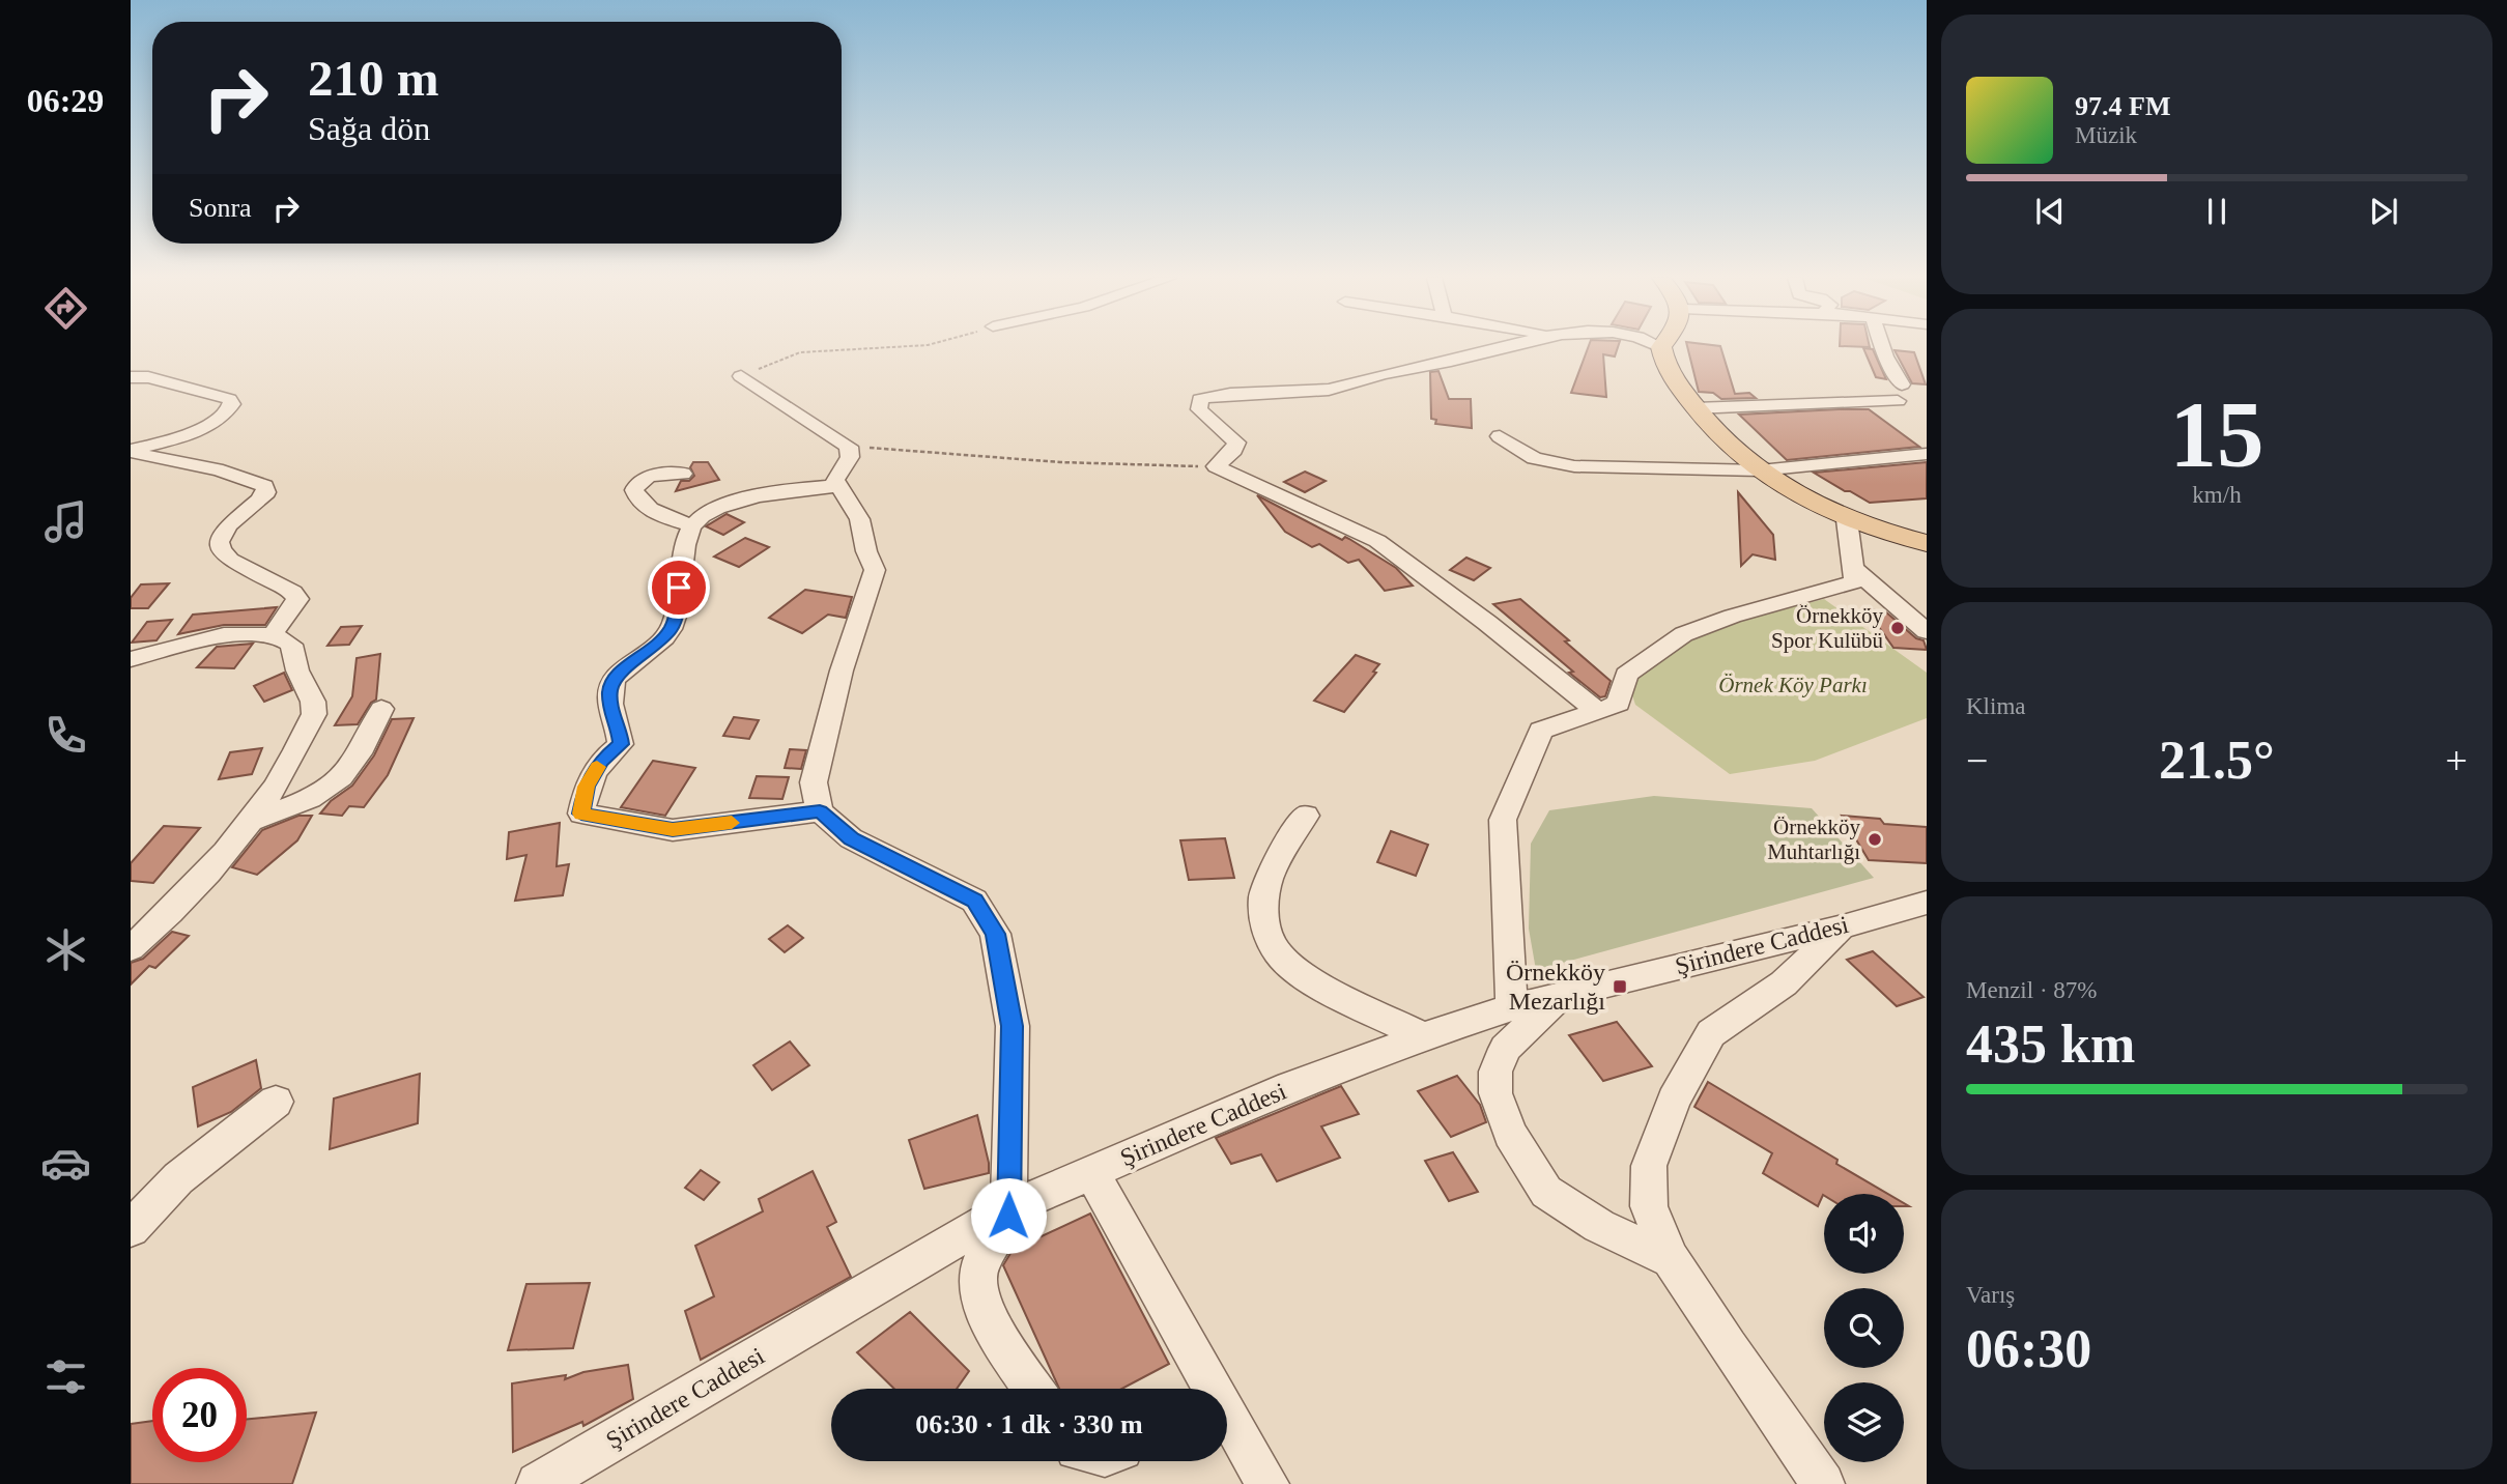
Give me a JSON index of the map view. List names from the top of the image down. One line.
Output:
{"streets":{"street":["Şirindere Caddesi"]},"parks":["Örnek Köy Parkı"],"places":{"other":["Örnekköy Spor Kulübü","Örnekköy Muhtarlığı"],"transit":["Örnekköy Mezarlığı"]},"page":{"tabs":"06:29","turn":["210 m","Sağa dön"],"song":["97.4 FM","Müzik"],"then":"Sonra","tile":[["15","km/h"],"Klima",["Menzil · 87%","435 km"],["Varış","06:30"]],"heat":["−","21.5°","+"],"limit":"20","trip":"06:30 · 1 dk · 330 m"}}
